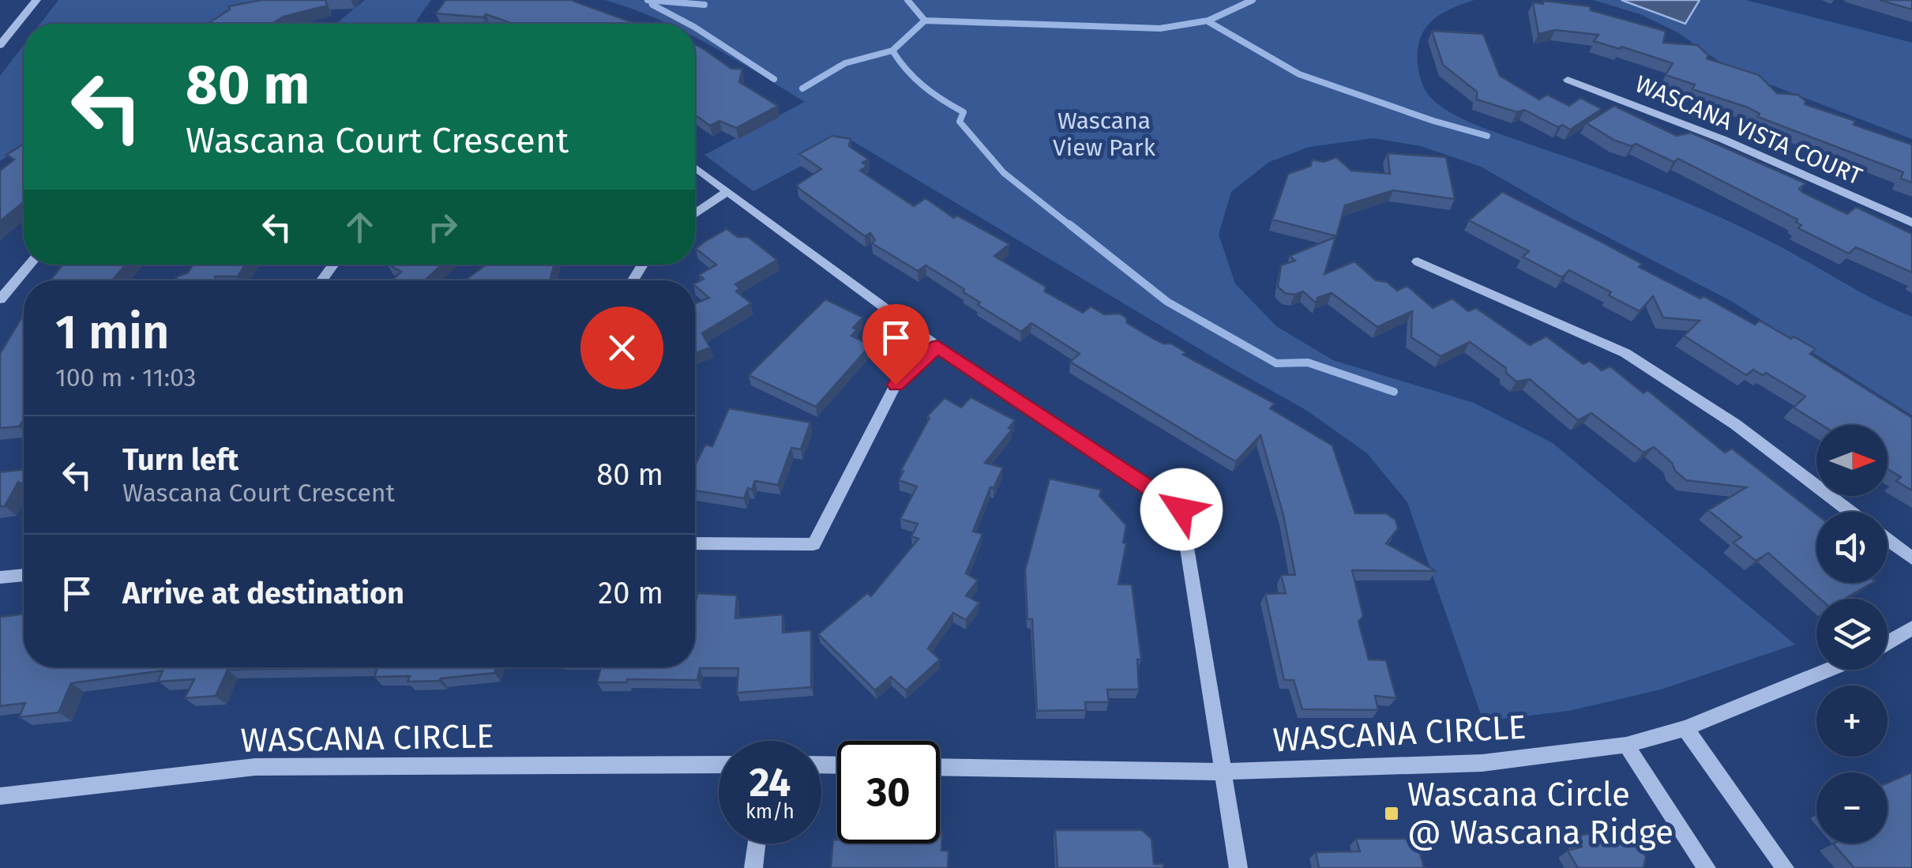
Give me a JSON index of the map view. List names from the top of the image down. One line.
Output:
{"streets":{"street":["WASCANA VISTA COURT","WASCANA CIRCLE"]},"parks":["Wascana View Park"],"places":{"transit":["Wascana Circle @ Wascana Ridge"]},"north":"right","page":{"turn":["80 m","Wascana Court Crescent"],"heading":["1 min","100 m · 11:03"],"list":[{"name":"Turn left","note":"Wascana Court Crescent","value":"80 m"},{"name":"Arrive at destination","value":"20 m"}],"map_buttons":["+","−"],"speed":"24 km/h","limit":"30"}}
